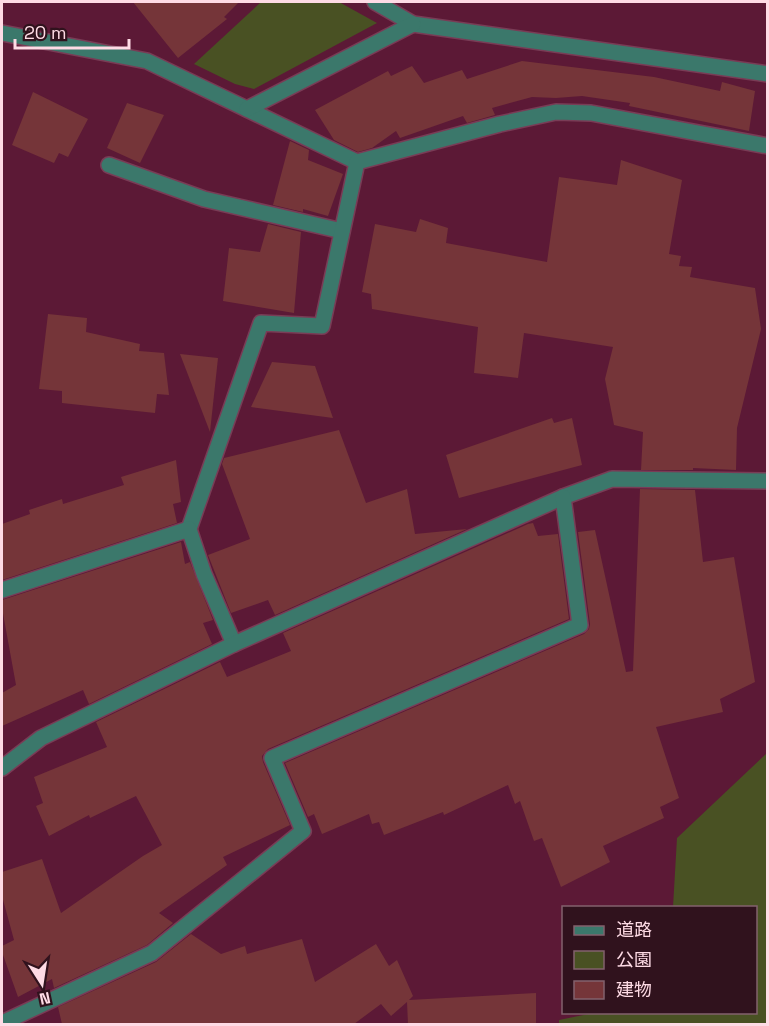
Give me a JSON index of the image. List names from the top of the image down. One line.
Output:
{"legend":["道路","公園","建物"],"scale_bar":"20 m","north":"bottom"}
